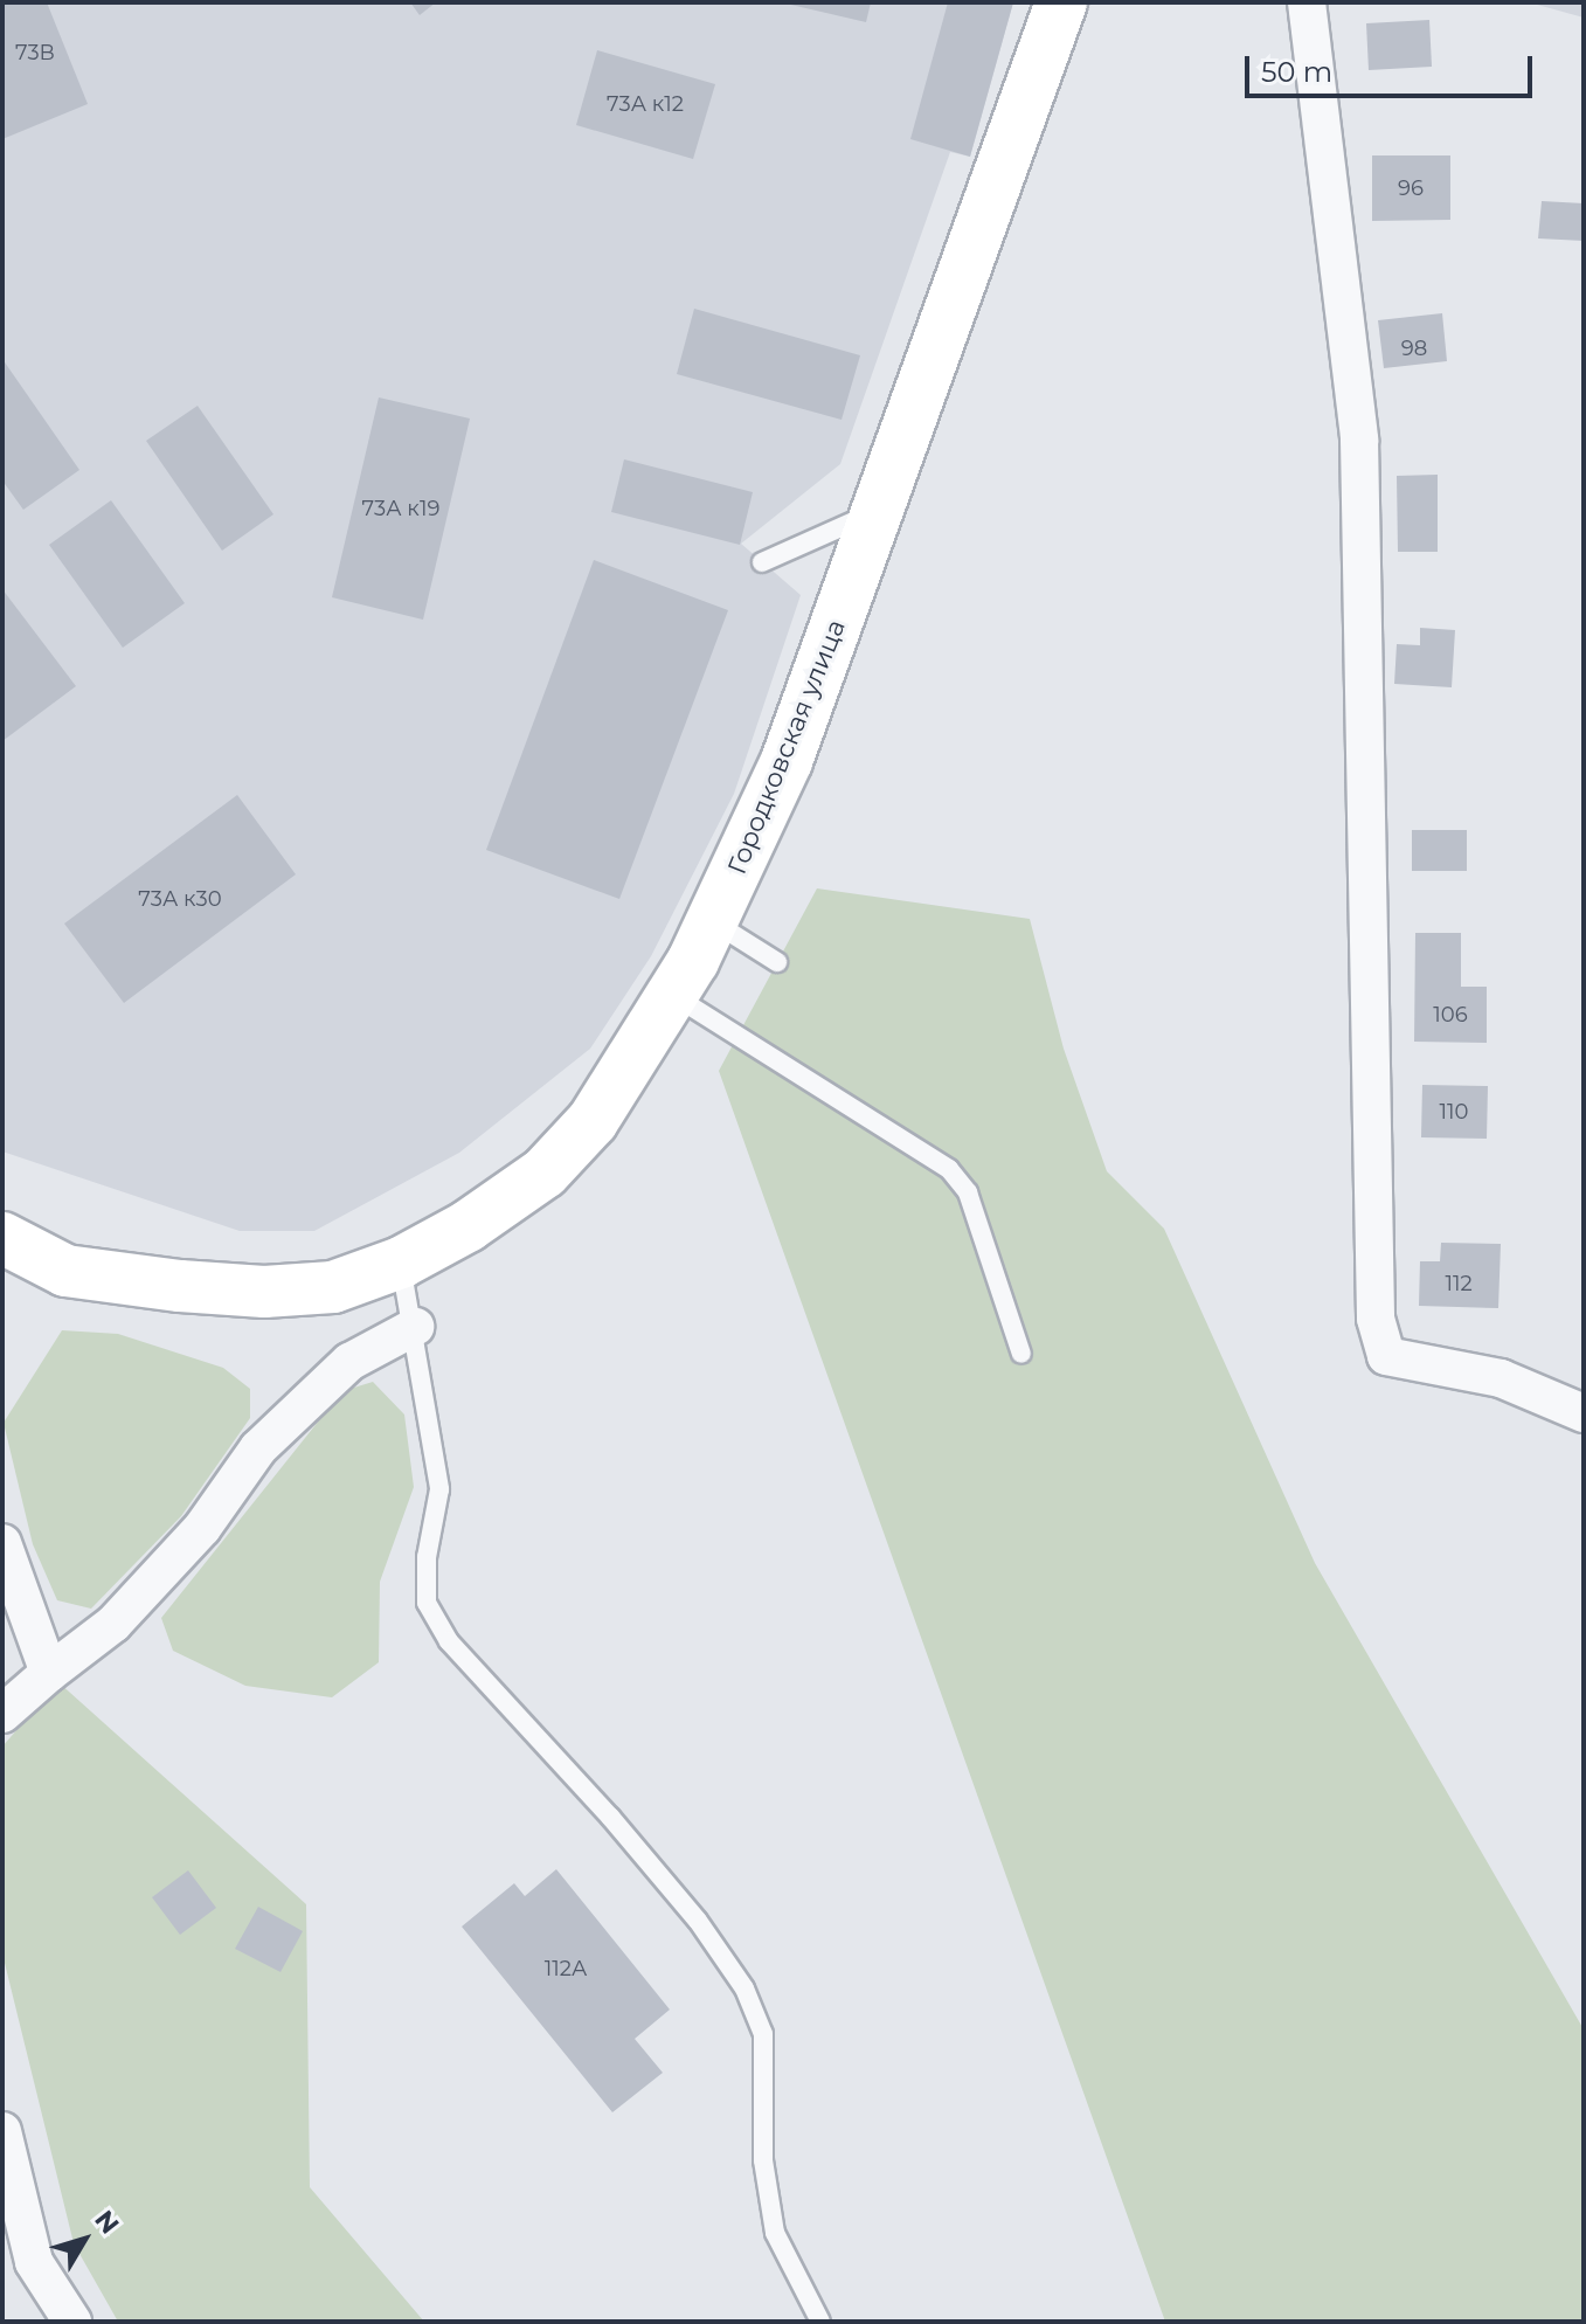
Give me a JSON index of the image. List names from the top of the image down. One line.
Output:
{"streets":{"main road":["Городковская улица"]},"house_numbers":["73В","73А к12","96","98","73А к19","73А к30","106","110","112","112А"],"scale_bar":"50 m","north":"top right"}
